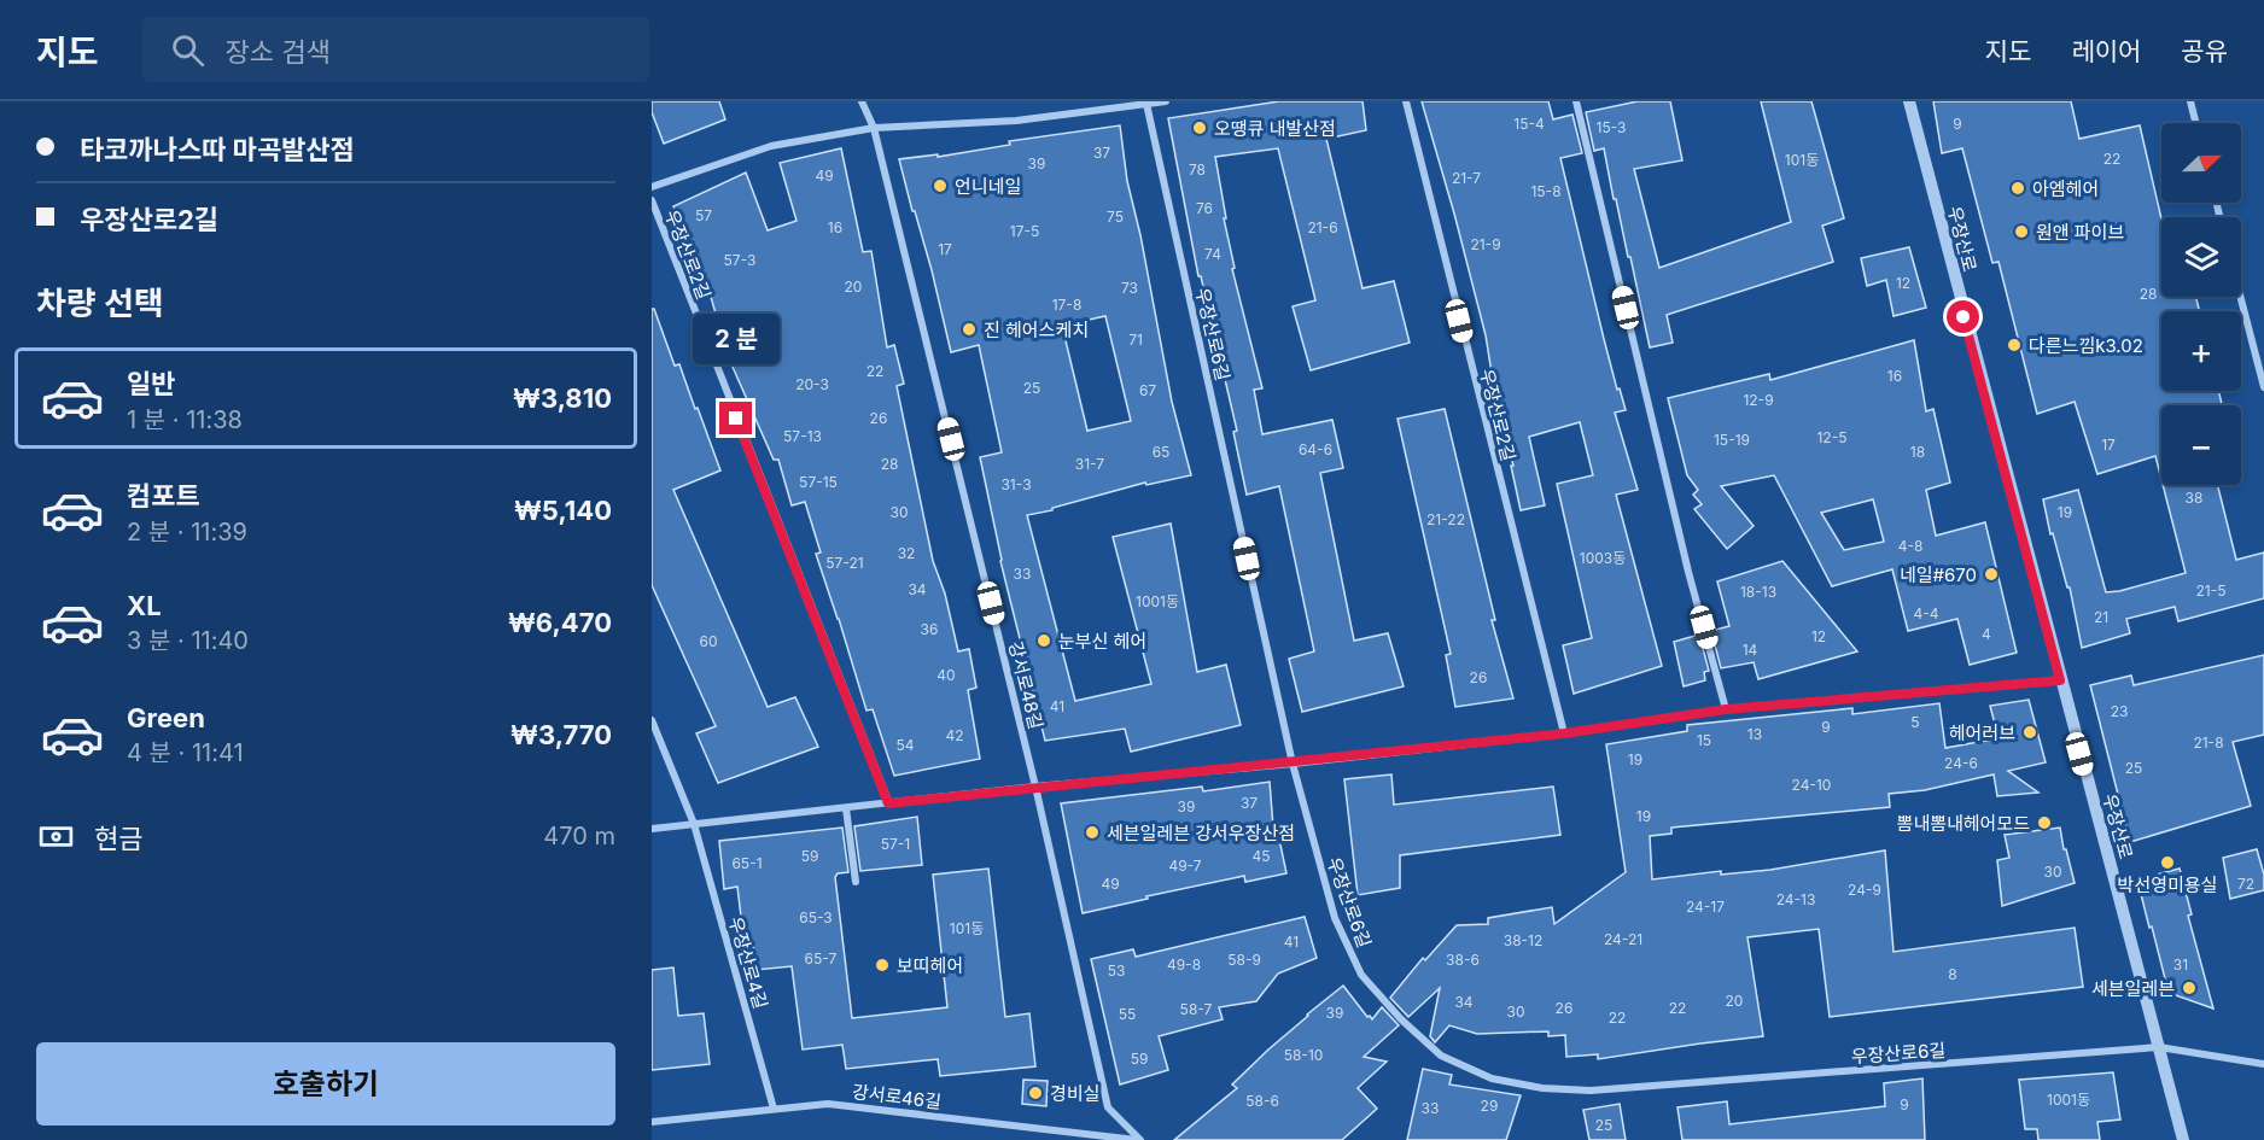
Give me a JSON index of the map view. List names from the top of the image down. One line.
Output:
{"streets":{"street":["우장산로","우장산로2길","우장산로6길","강서로48길","우장산로4길","강서로46길"]},"crossings":[["우장산로","우장산로6길"],["강서로48길","강서로46길"],["우장산로4길","강서로46길"]],"places":["오땡큐 내발산점","언니네일","아엠헤어","원앤 파이브","진 헤어스케치","다른느낌k3.02","네일#670","눈부신 헤어","헤어러브","뽐내뽐내헤어모드","세븐일레븐 강서우장산점","박선영미용실","보띠헤어","세븐일레븐","경비실"],"house_numbers":["15-4","9","15-3","37","22","101동","39","78","49","21-7","15-8","76","57","75","16","21-6","17-5","21-9","17","74","57-3","12","20","73","28","17-8","71","22","16","20-3","25","67","12-9","26","57-13","12-5","15-19","17","64-6","65","18","28","31-7","57-15","31-3","38","30","19","21-22","4-8","32","1003동","57-21","33","34","21-5","18-13","1001동","4-4","21","36","4","12","60","14","40","26","41","23","5","9","13","42","15","21-8","54","19","24-6","25","24-10","37","39","19","57-1","59","45","65-1","49-7","30","49","72","24-9","24-13","24-17","65-3","101동","24-21","38-12","41","65-7","58-9","38-6","49-8","31","53","8","20","34","26","22","58-7","30","39","55","22","58-10","59","1001동","58-6","9","29","33","25"],"north":"right","page":{"header":"지도","search":"장소 검색","nav":["지도","레이어","공유"],"banner":["타코까나스따 마곡발산점","우장산로2길"],"map_buttons":["+","−"],"heading":"차량 선택","bubble":"2 분","list":[{"name":"일반","note":"1 분 · 11:38","value":"₩3,810"},{"name":"컴포트","note":"2 분 · 11:39","value":"₩5,140"},{"name":"XL","note":"3 분 · 11:40","value":"₩6,470"},{"name":"Green","note":"4 분 · 11:41","value":"₩3,770"}],"pay":["현금","470 m"],"buttons":"호출하기"}}
